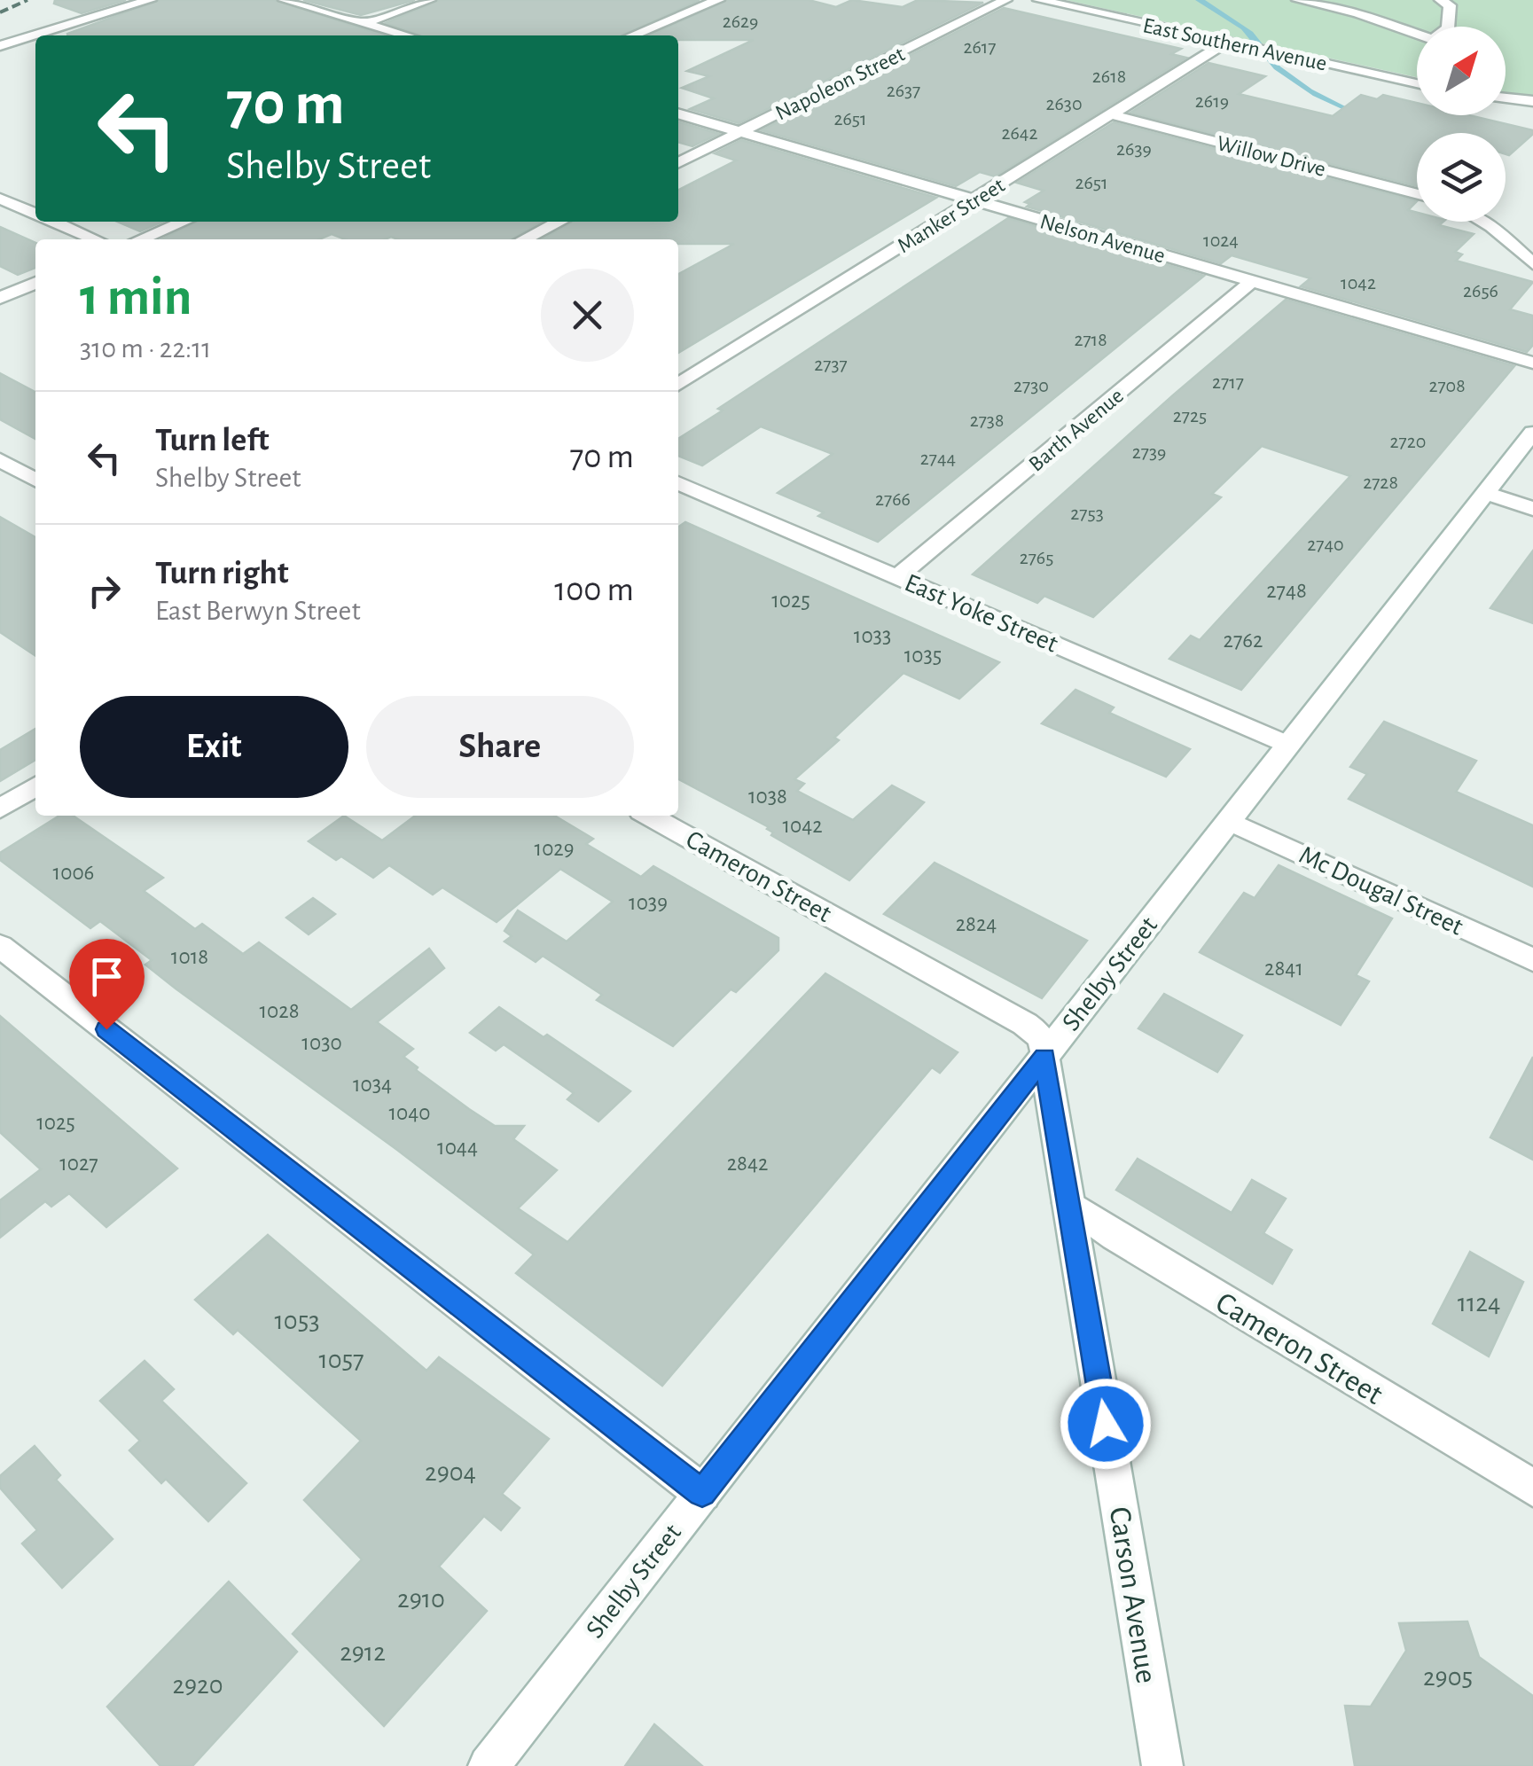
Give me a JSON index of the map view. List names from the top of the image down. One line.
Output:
{"streets":{"street":["East Southern Avenue","Napoleon Street","Willow Drive","Manker Street","Nelson Avenue","Barth Avenue","East Yoke Street","Cameron Street","Mc Dougal Street","Shelby Street","Carson Avenue"]},"crossings":[["East Southern Avenue","Manker Street"],["Napoleon Street","Nelson Avenue"],["Willow Drive","Manker Street"],["Manker Street","Nelson Avenue"],["Nelson Avenue","Barth Avenue"],["Barth Avenue","East Yoke Street"],["East Yoke Street","Shelby Street"],["Cameron Street","Shelby Street"],["Cameron Street","Carson Avenue"],["Mc Dougal Street","Shelby Street"],["Shelby Street","Carson Avenue"]],"house_numbers":["2629","2617","2618","2637","2619","2630","2651","2642","2639","2651","1024","1042","2656","2718","2737","2717","2730","2708","2725","2738","2720","2739","2744","2728","2766","2753","2740","2765","2748","1025","1033","2762","1035","1038","1042","1029","1006","1039","2824","1018","2841","1028","1030","1034","1040","1025","1044","1027","2842","1124","1053","1057","2904","2910","2912","2905","2920"],"north":"top right","page":{"turn":["70 m","Shelby Street"],"heading":["1 min","310 m · 22:11"],"list":[{"name":"Turn left","note":"Shelby Street","value":"70 m"},{"name":"Turn right","note":"East Berwyn Street","value":"100 m"}],"buttons":["Exit","Share"]}}
